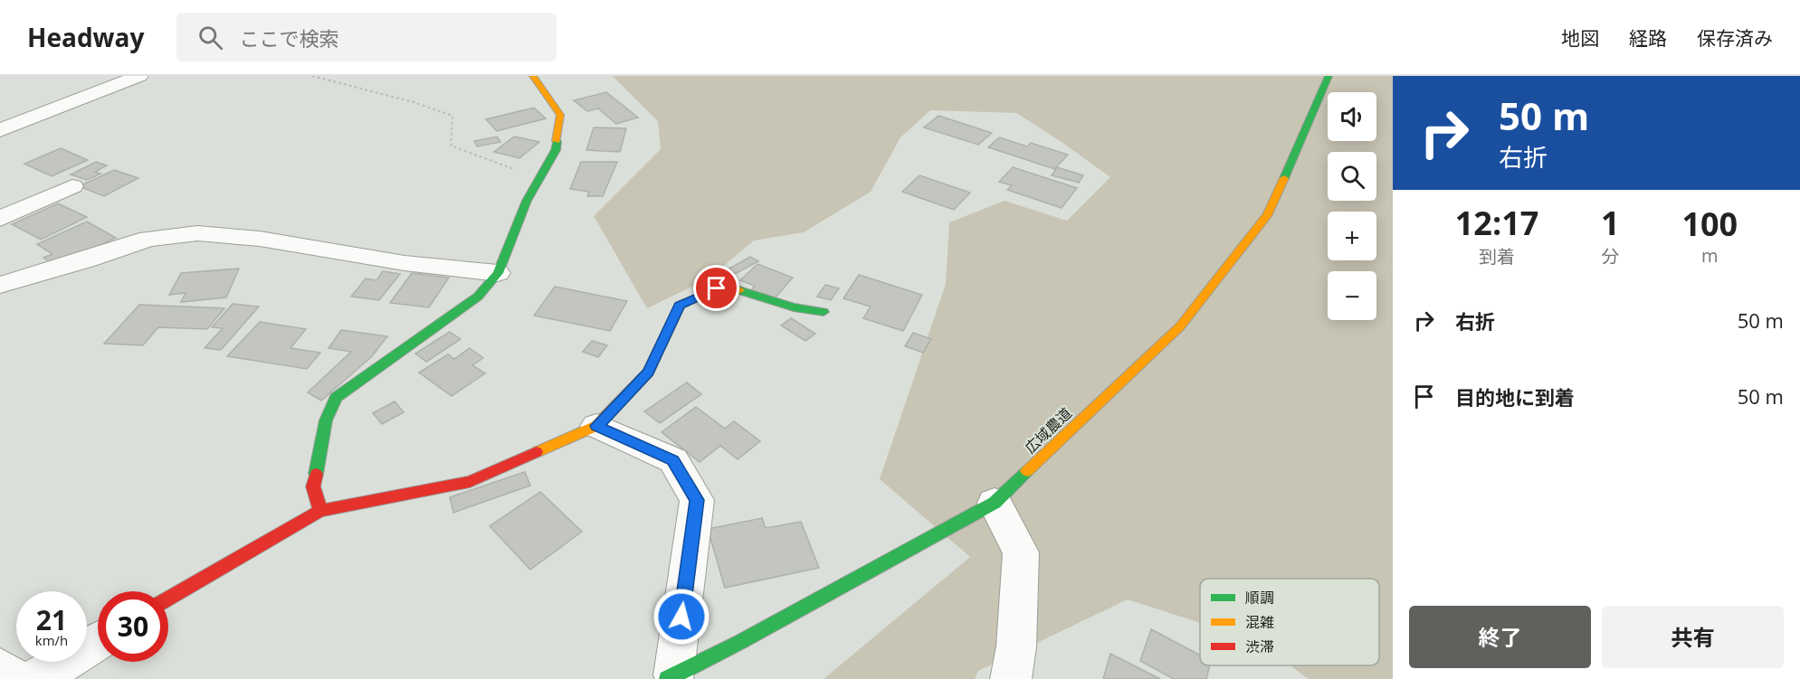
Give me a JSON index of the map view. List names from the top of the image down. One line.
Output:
{"streets":{"street":["広域農道"]},"legend":["順調","混雑","渋滞"],"page":{"header":"Headway","search":"ここで検索","nav":["地図","経路","保存済み"],"turn":["50 m","右折"],"map_buttons":["+","−"],"eta":["12:17","到着","1","分","100","m"],"list":[{"name":"右折","value":"50 m"},{"name":"目的地に到着","value":"50 m"}],"speed":"21 km/h","limit":"30","buttons":["終了","共有"]}}
